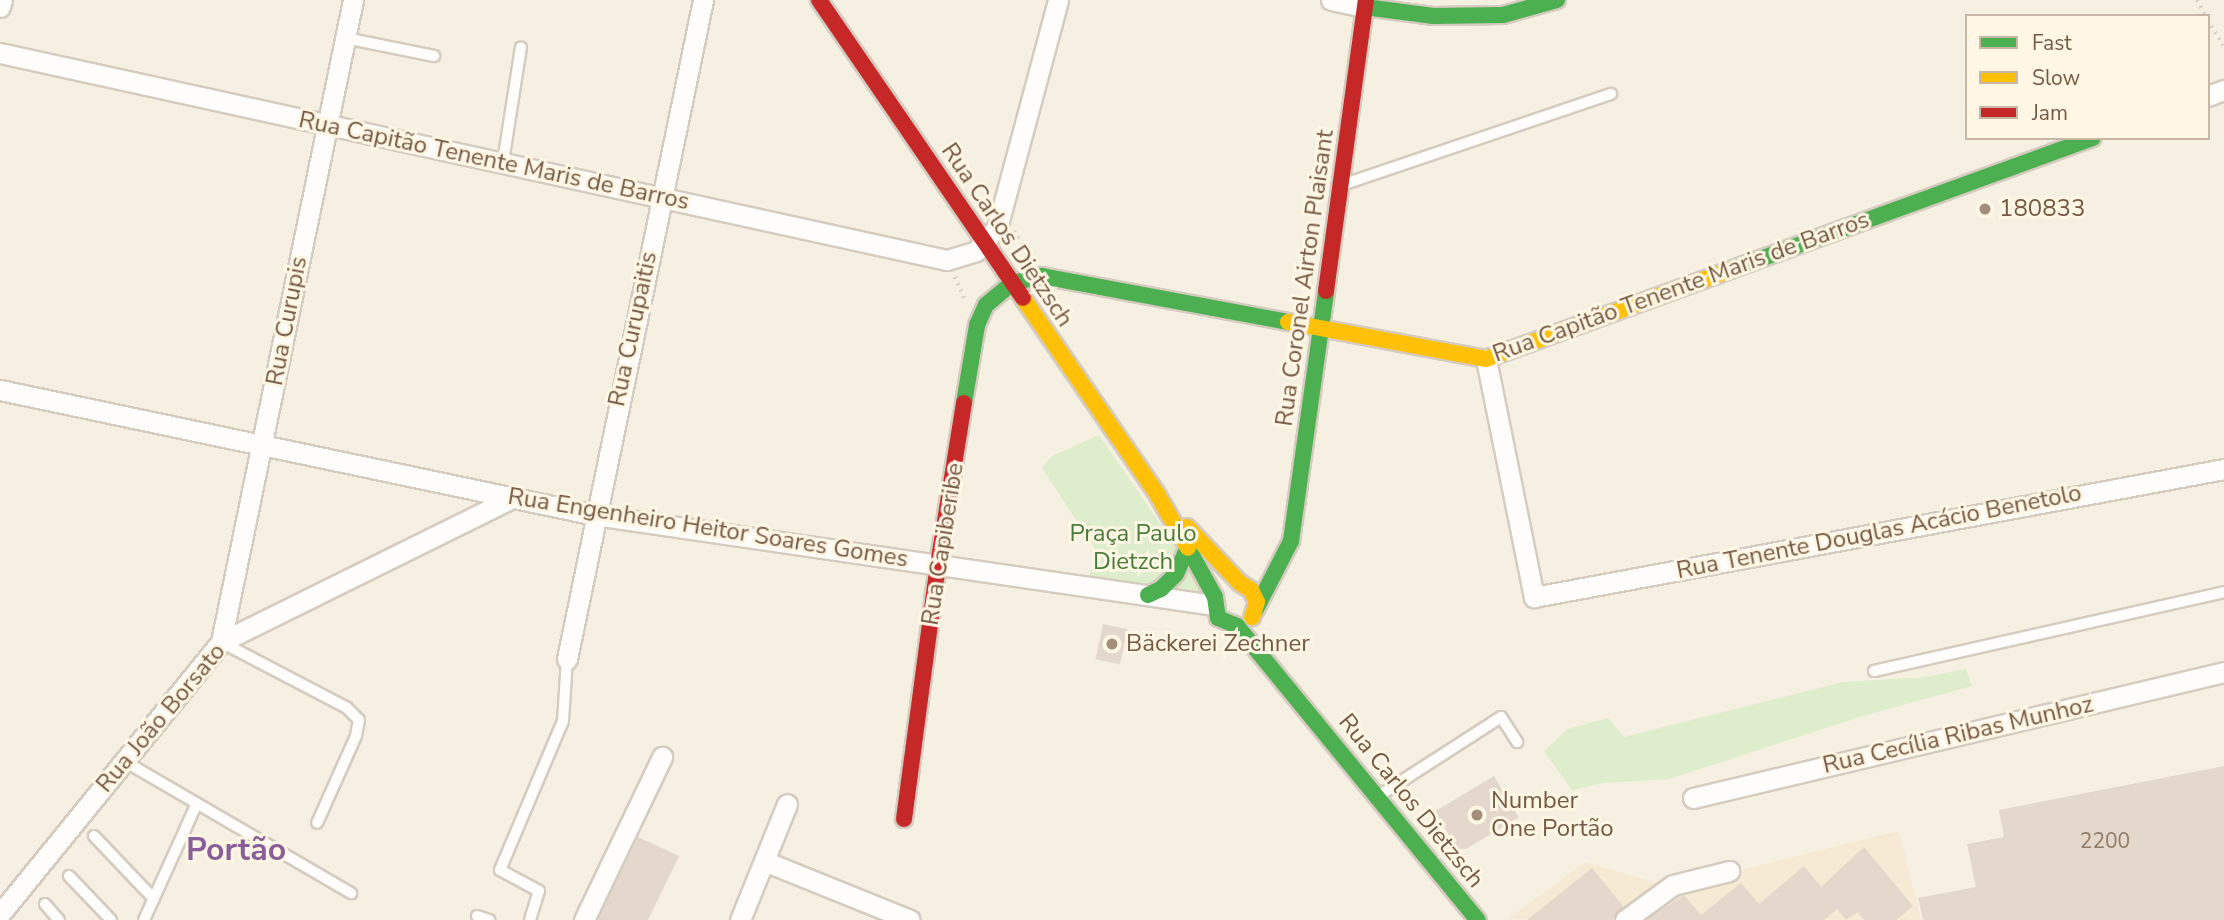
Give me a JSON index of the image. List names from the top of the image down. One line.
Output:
{"streets":{"street":["Rua Capitão Tenente Maris de Barros","Rua Carlos Dietzsch","Rua Coronel Airton Plaisant","Rua Curupis","Rua Curupaitis","Rua Engenheiro Heitor Soares Gomes","Rua Tenente Douglas Acácio Benetolo","Rua Capiberibe","Rua João Borsato","Rua Cecília Ribas Munhoz"]},"crossings":[["Rua Capitão Tenente Maris de Barros","Rua Carlos Dietzsch"],["Rua Capitão Tenente Maris de Barros","Rua Coronel Airton Plaisant"],["Rua Capitão Tenente Maris de Barros","Rua Curupis"],["Rua Capitão Tenente Maris de Barros","Rua Curupaitis"],["Rua Capitão Tenente Maris de Barros","Rua Tenente Douglas Acácio Benetolo"],["Rua Capitão Tenente Maris de Barros","Rua Capiberibe"],["Rua Carlos Dietzsch","Rua Coronel Airton Plaisant"],["Rua Carlos Dietzsch","Rua Engenheiro Heitor Soares Gomes"],["Rua Carlos Dietzsch","Rua Capiberibe"],["Rua Coronel Airton Plaisant","Rua Engenheiro Heitor Soares Gomes"],["Rua Curupis","Rua Engenheiro Heitor Soares Gomes"],["Rua Curupis","Rua João Borsato"],["Rua Curupaitis","Rua Engenheiro Heitor Soares Gomes"],["Rua Engenheiro Heitor Soares Gomes","Rua Capiberibe"],["Rua Engenheiro Heitor Soares Gomes","Rua João Borsato"]],"districts":["Portão"],"parks":["Praça Paulo Dietzch"],"places":["180833","Bäckerei Zechner","Number One Portão"],"house_numbers":["2200"],"legend":["Fast","Slow","Jam"]}
